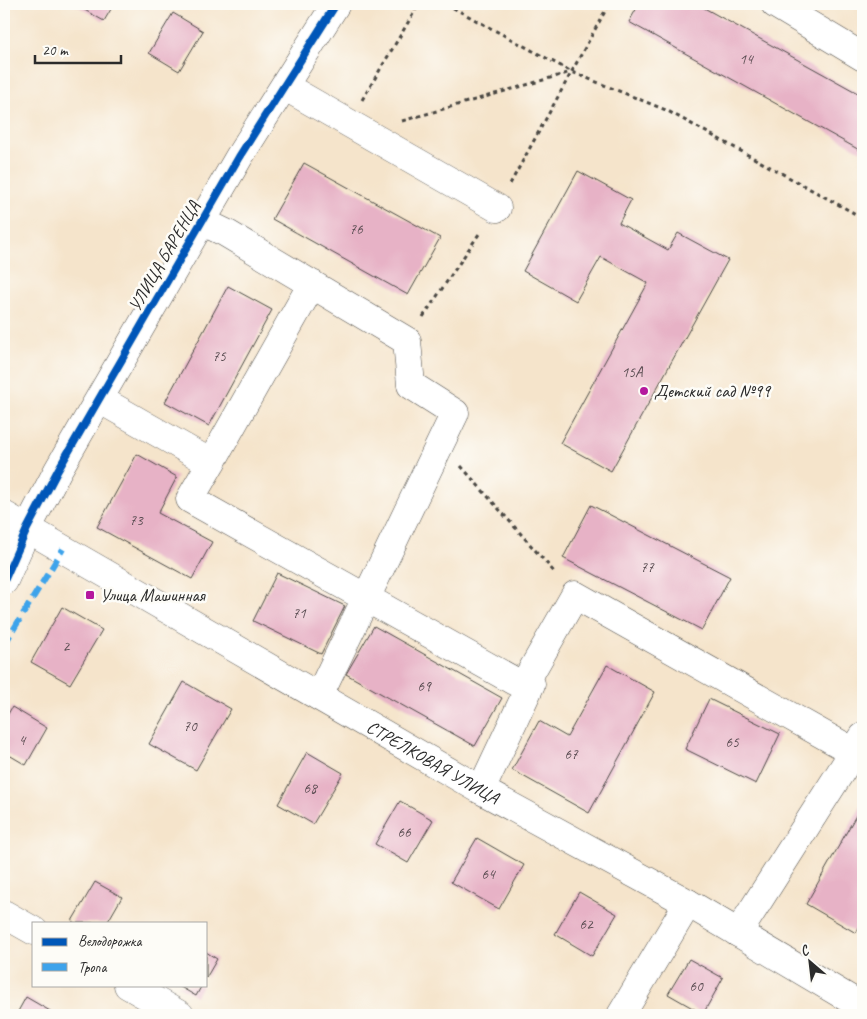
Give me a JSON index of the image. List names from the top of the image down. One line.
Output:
{"streets":{"main road":["УЛИЦА БАРЕНЦА","СТРЕЛКОВАЯ УЛИЦА"]},"crossings":[["УЛИЦА БАРЕНЦА","СТРЕЛКОВАЯ УЛИЦА"]],"places":{"other":["Детский сад №99"],"transit":["Улица Машинная"]},"house_numbers":["14","76","75","15А","73","77","71","2","69","70","4","65","67","68","66","64","62","60"],"legend":["Велодорожка","Тропа"],"scale_bar":"20 m","north":"top left"}
